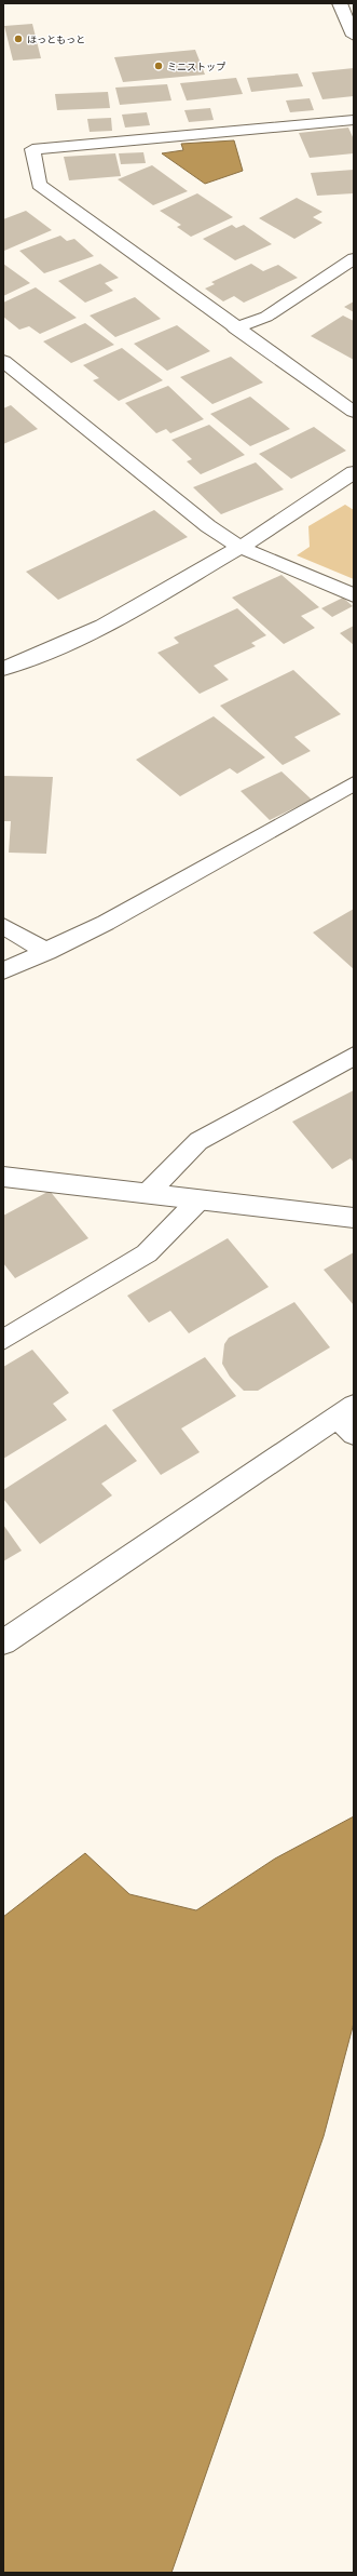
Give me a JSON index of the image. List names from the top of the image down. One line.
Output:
{"places":["ほっともっと","ミニストップ"]}
